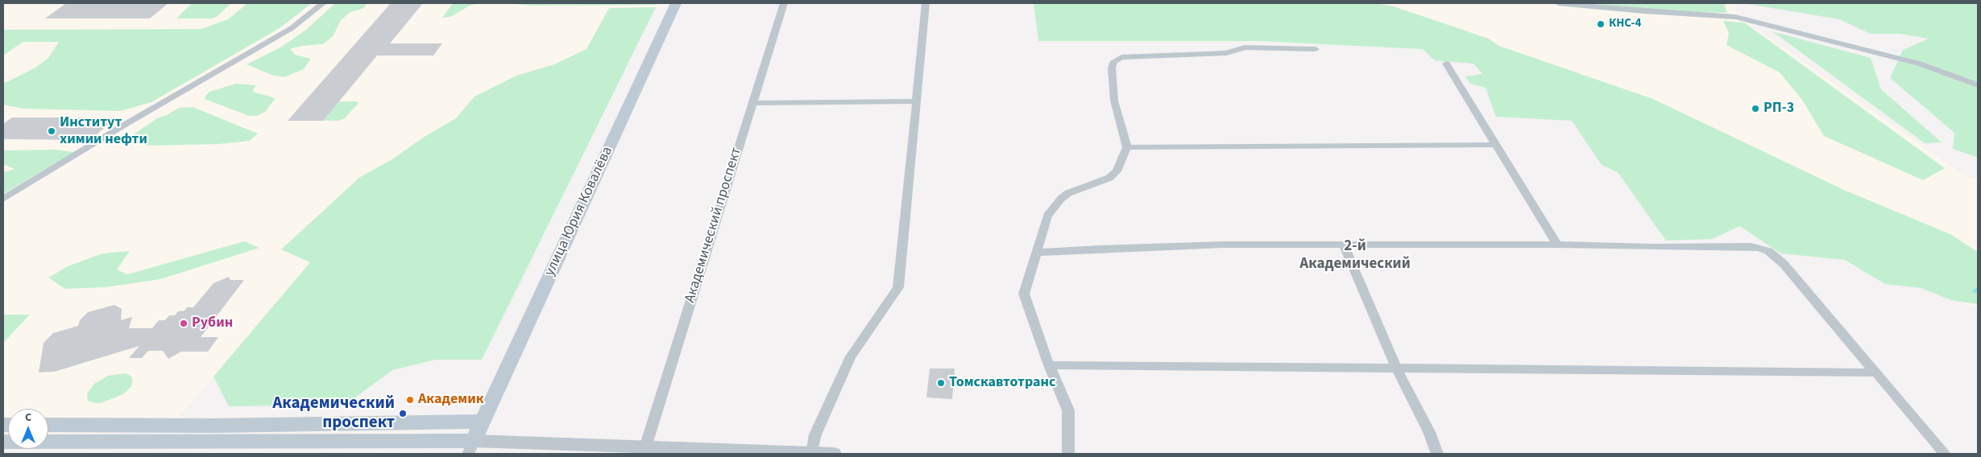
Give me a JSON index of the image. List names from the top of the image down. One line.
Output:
{"streets":{"main road":["улица Юрия Ковалёва"],"street":["Академический проспект"]},"districts":["2-й Академический"],"places":["КНС-4","РП-3","Институт химии нефти","Рубин","Томскавтотранс","Академик","Академический проспект"],"north":"top"}
